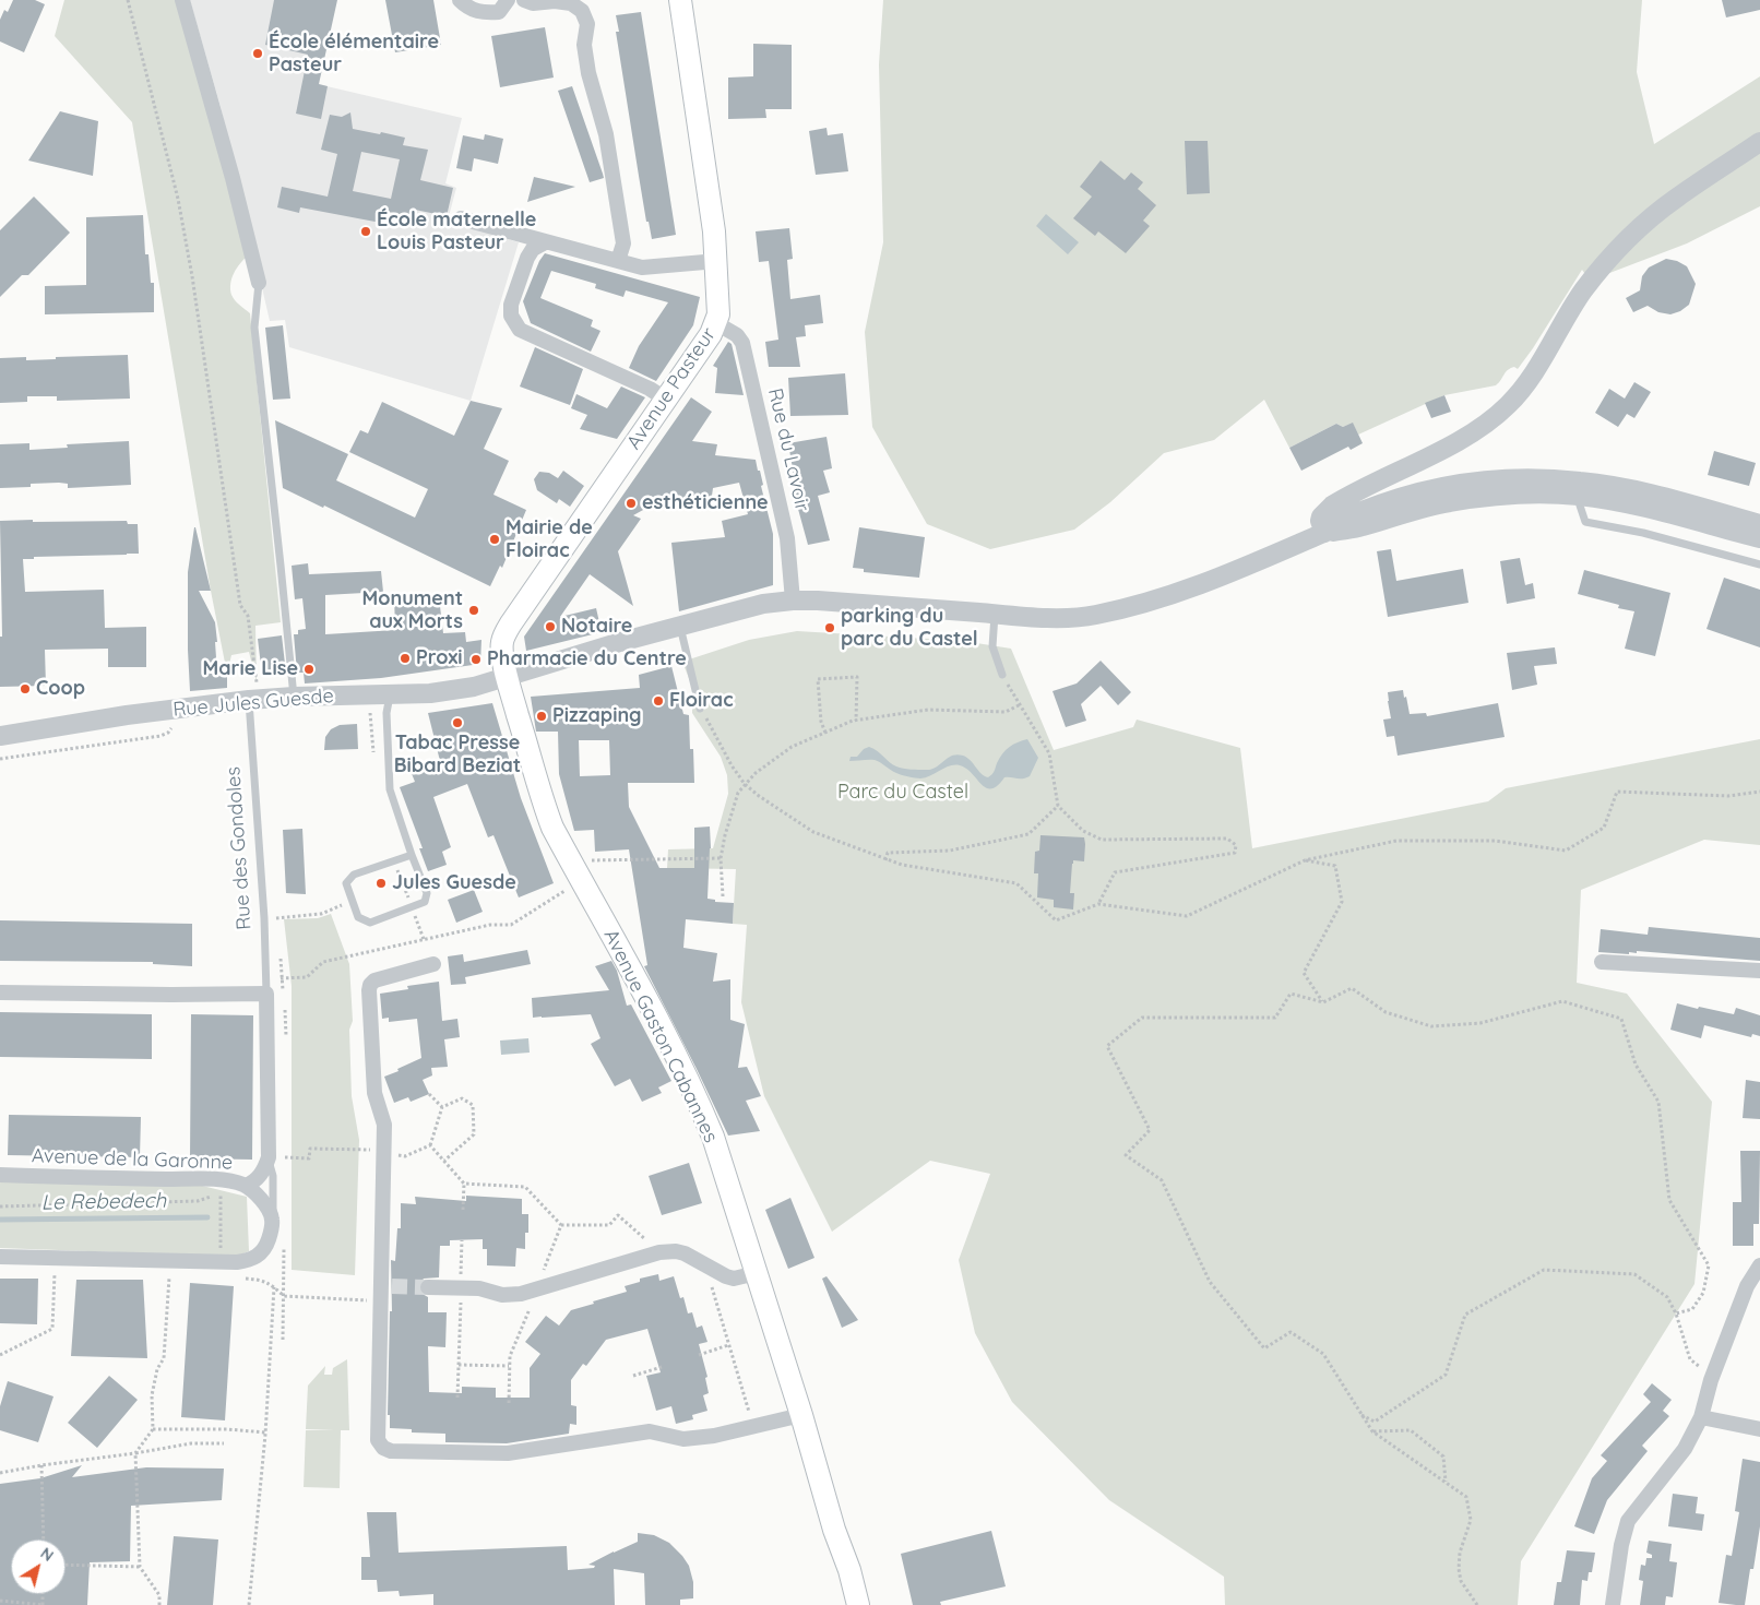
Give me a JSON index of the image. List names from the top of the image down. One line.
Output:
{"streets":{"main road":["Avenue Pasteur","Avenue Gaston Cabannes"],"street":["Rue du Lavoir","Rue Jules Guesde","Rue des Gondoles","Avenue de la Garonne"]},"crossings":[["Avenue Pasteur","Rue du Lavoir"],["Avenue Pasteur","Rue Jules Guesde"],["Avenue Pasteur","Avenue Gaston Cabannes"],["Rue du Lavoir","Rue Jules Guesde"],["Rue Jules Guesde","Rue des Gondoles"],["Rue Jules Guesde","Avenue Gaston Cabannes"]],"water":["Le Rebedech"],"parks":["Parc du Castel"],"places":["École élémentaire Pasteur","École maternelle Louis Pasteur","esthéticienne","Mairie de Floirac","Monument aux Morts","Notaire","parking du parc du Castel","Proxi","Pharmacie du Centre","Marie Lise","Coop","Floirac","Pizzaping","Tabac Presse Bibard Beziat","Jules Guesde"],"north":"top right"}
